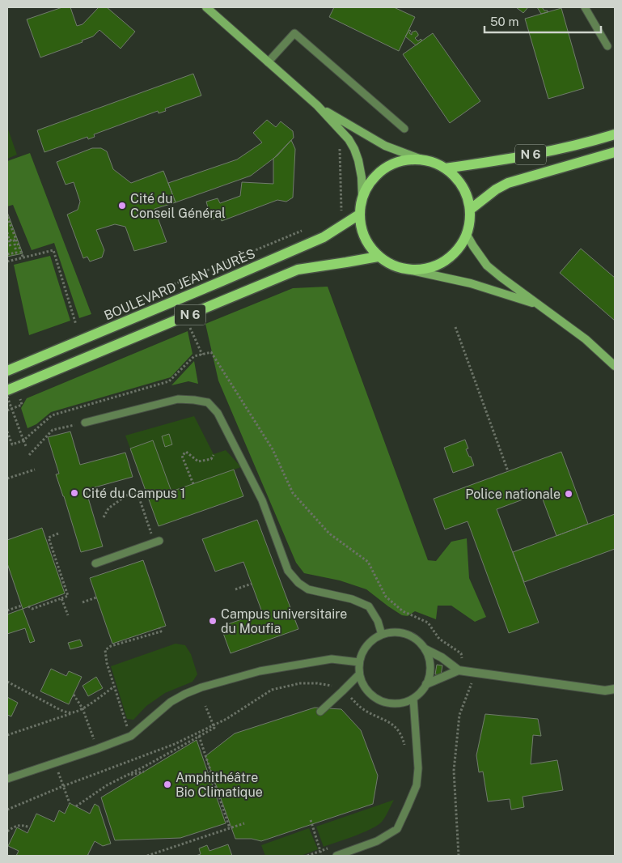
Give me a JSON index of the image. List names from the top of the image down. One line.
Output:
{"streets":{"main road":["N 6","BOULEVARD JEAN JAURÈS"]},"crossings":[["N 6","BOULEVARD JEAN JAURÈS"]],"places":["Cité du Conseil Général","Cité du Campus 1","Police nationale","Campus universitaire du Moufia","Amphithéâtre Bio Climatique"],"scale_bar":"50 m"}
